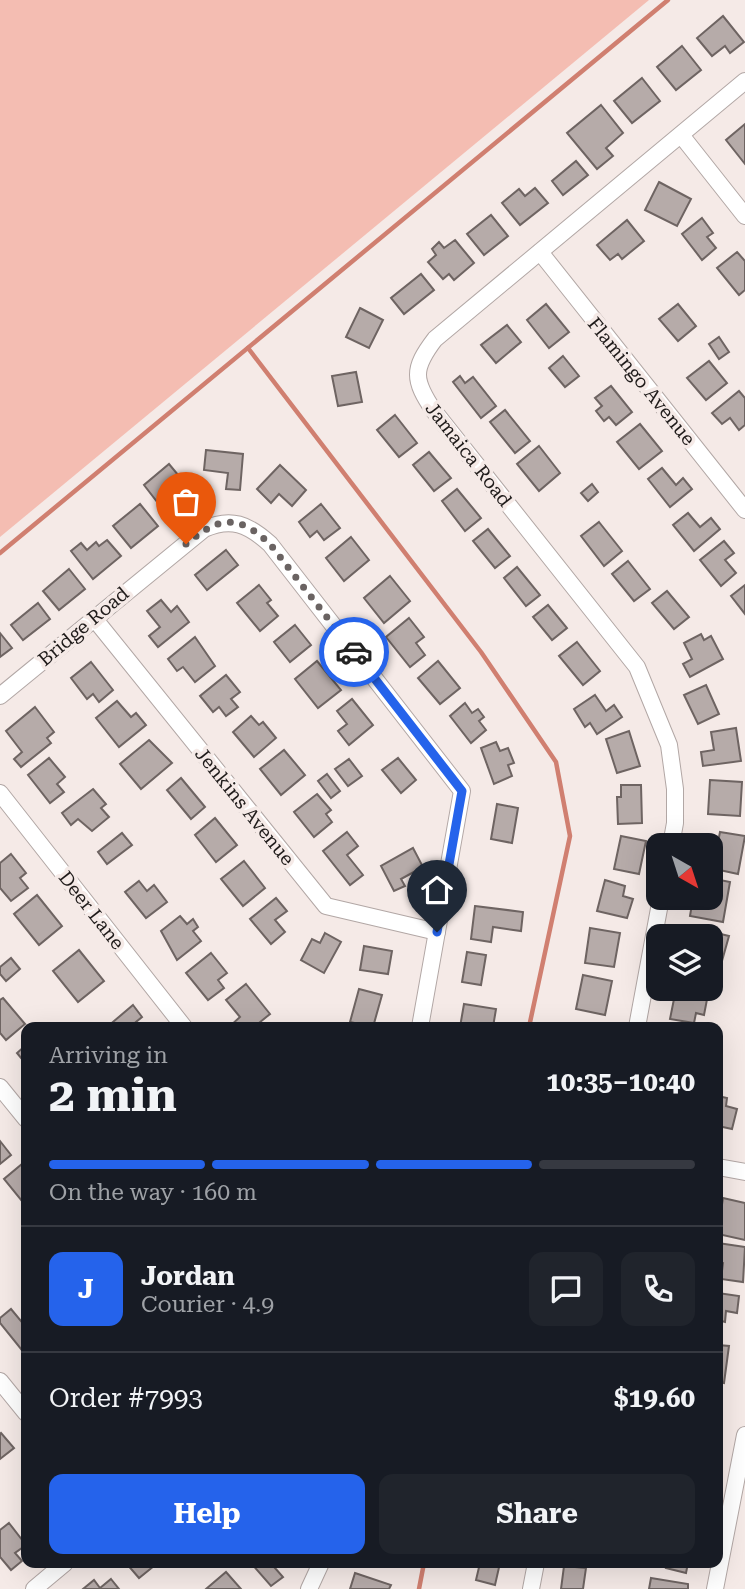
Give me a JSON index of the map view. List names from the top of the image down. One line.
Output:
{"streets":{"street":["Flamingo Avenue","Jamaica Road","Bridge Road","Jenkins Avenue","Deer Lane"]},"crossings":[["Flamingo Avenue","Jamaica Road"],["Bridge Road","Jenkins Avenue"]],"north":"bottom right","page":{"heading":["2 min","Arriving in","10:35–10:40"],"panel":["Jordan","Courier · 4.9","Order #7993","$19.60"],"bar":"On the way · 160 m","round":"J","buttons":["Help","Share"]}}
